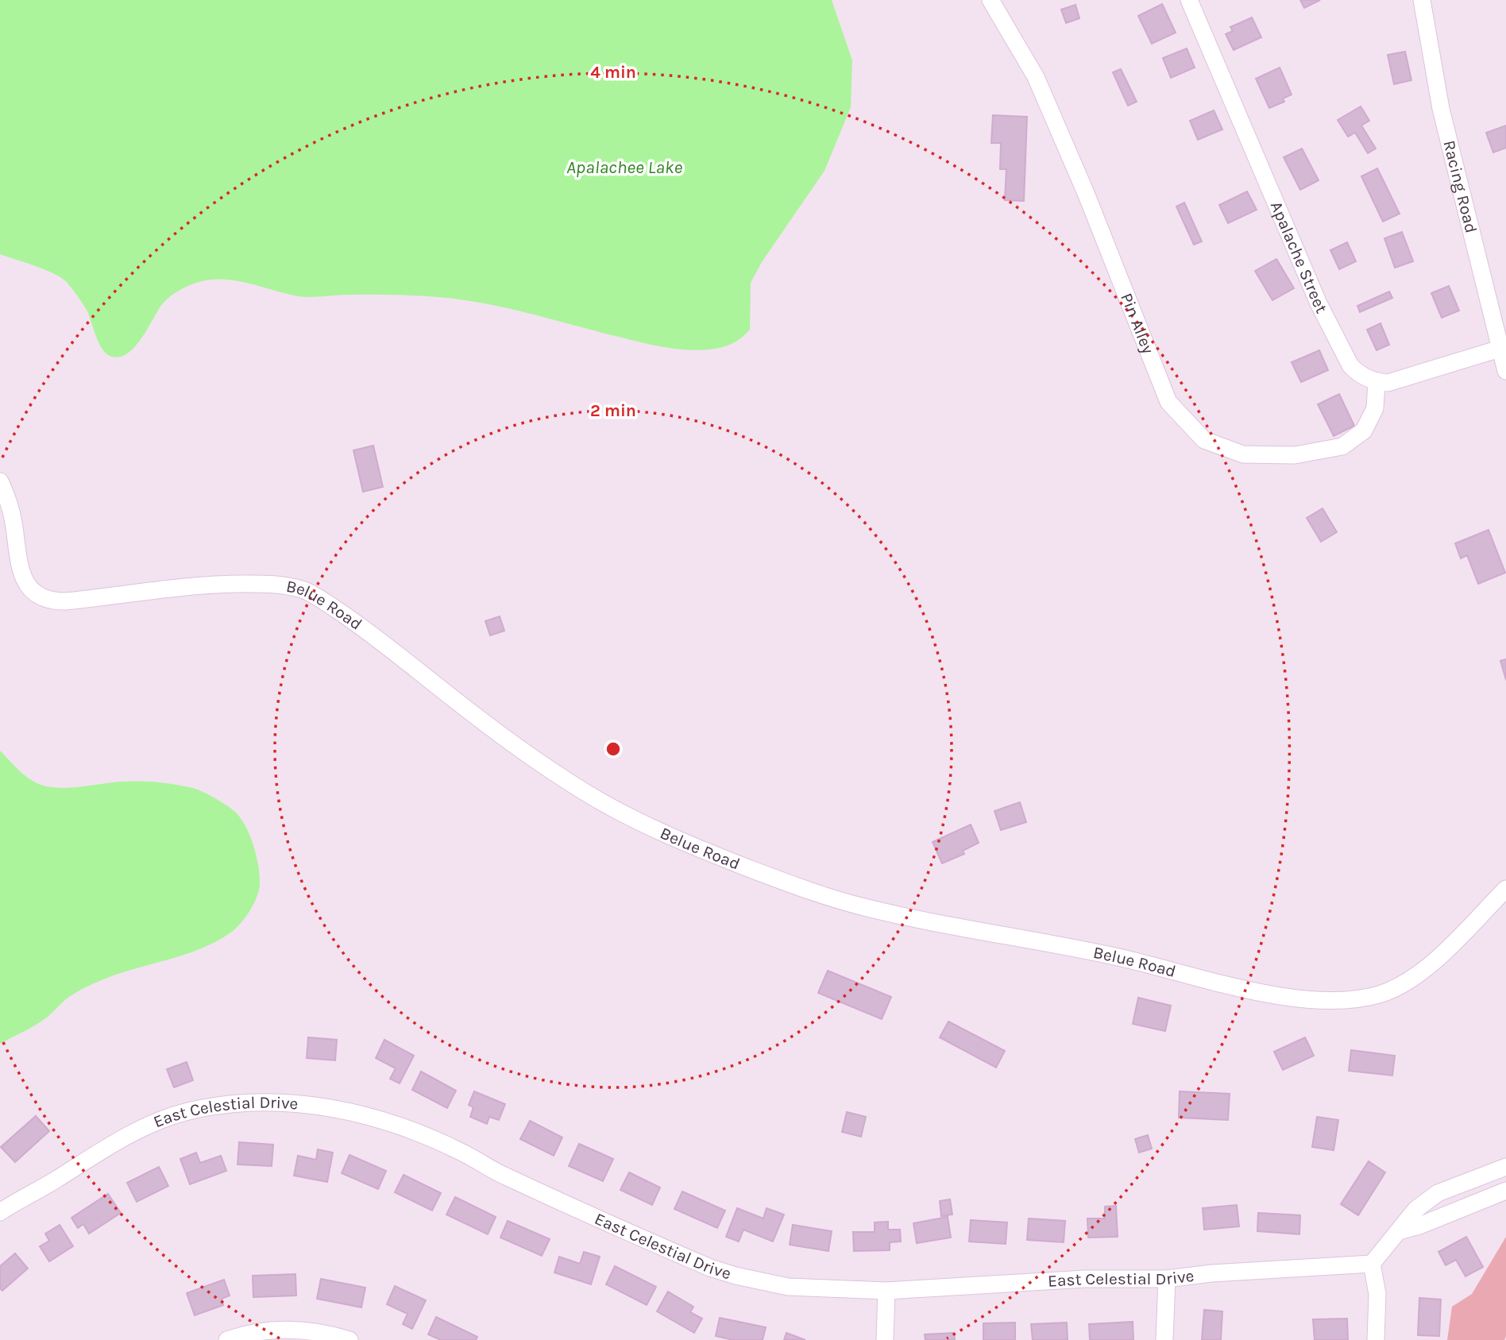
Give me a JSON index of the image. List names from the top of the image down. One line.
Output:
{"streets":{"street":["Racing Road","Apalache Street","Pin Alley","Belue Road","East Celestial Drive"]},"crossings":[["Apalache Street","Pin Alley"]],"water":["Apalachee Lake"],"rings":["4 min","2 min"]}
